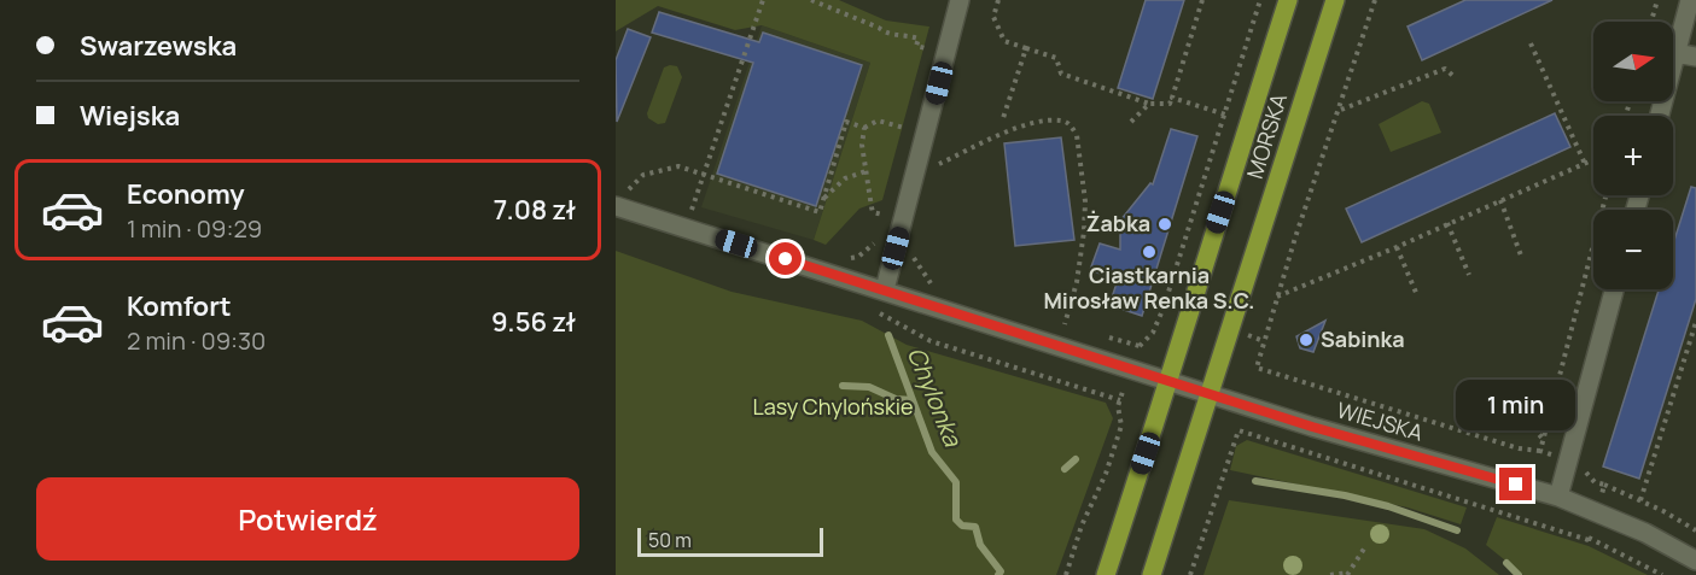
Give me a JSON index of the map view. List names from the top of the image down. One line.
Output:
{"streets":{"main road":["MORSKA"],"street":["WIEJSKA"]},"crossings":[["MORSKA","WIEJSKA"]],"water":["Chylonka"],"parks":["Lasy Chylońskie"],"places":["Żabka","Ciastkarnia Mirosław Renka S.C.","Sabinka"],"scale_bar":"50 m","north":"right","page":{"banner":["Swarzewska","Wiejska"],"map_buttons":["+","−"],"list":[{"name":"Economy","note":"1 min · 09:29","value":"7.08 zł"},{"name":"Komfort","note":"2 min · 09:30","value":"9.56 zł"}],"bubble":"1 min","buttons":"Potwierdź","scale":"50 m"}}
